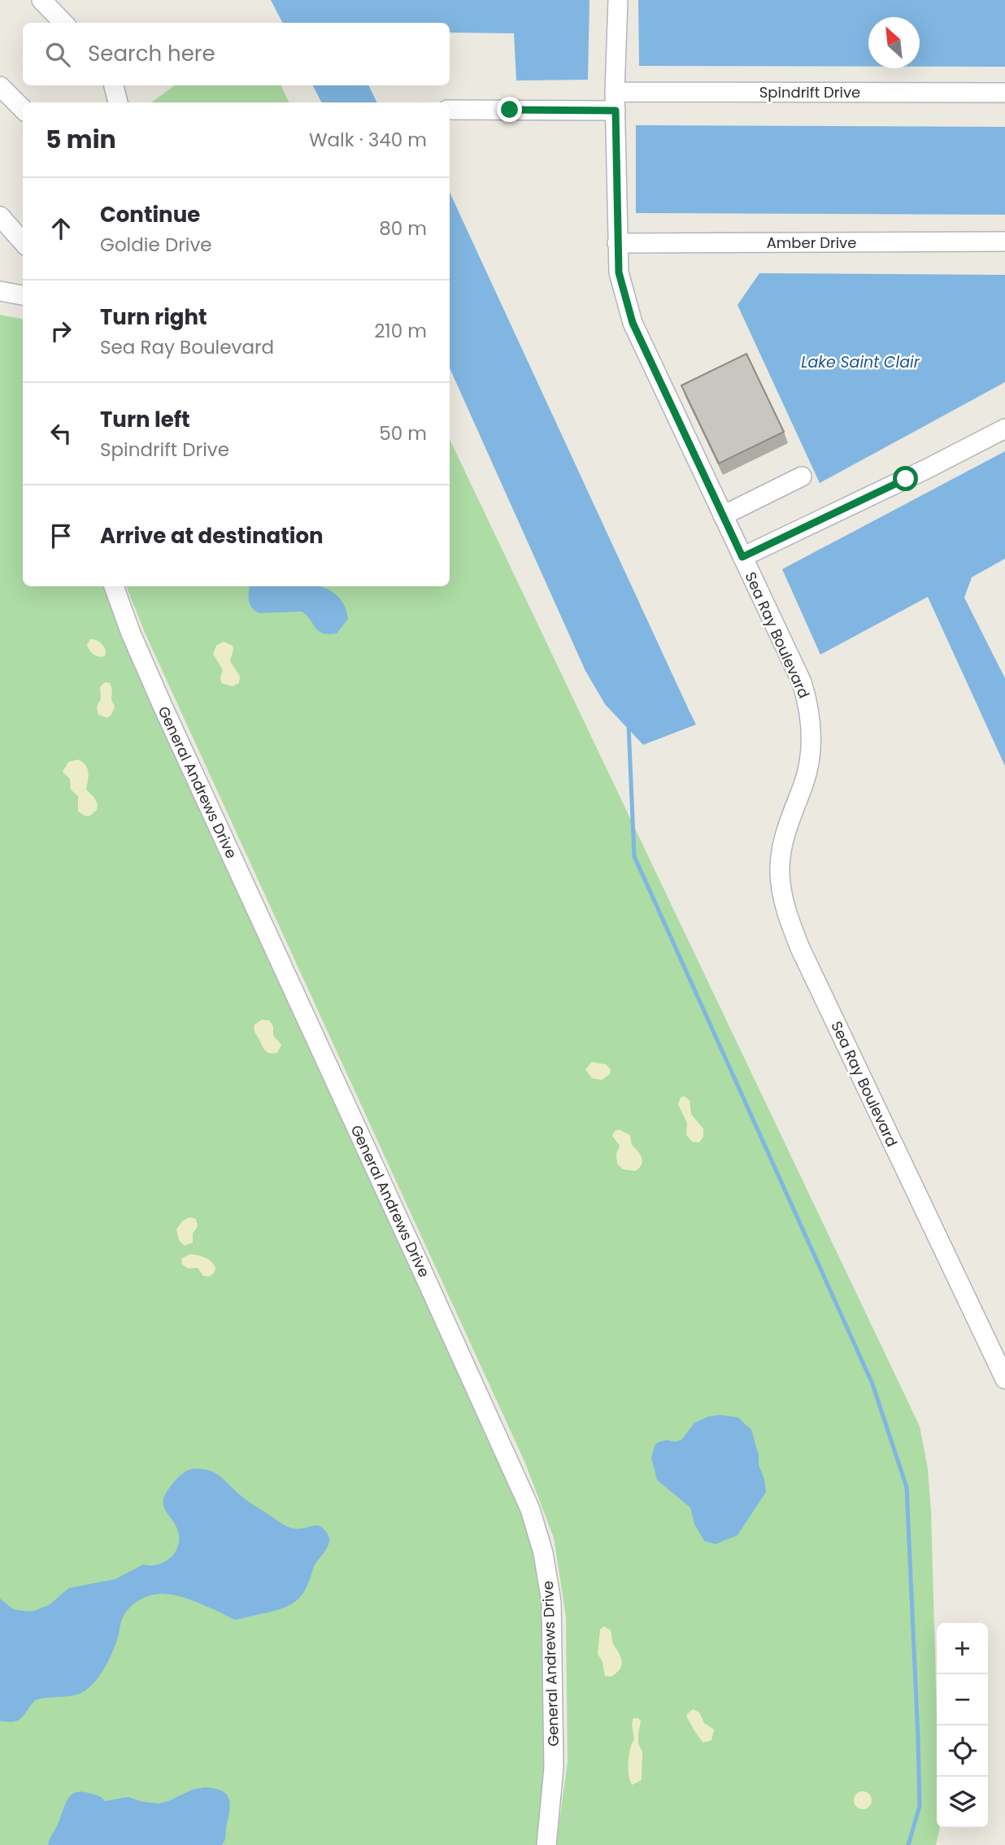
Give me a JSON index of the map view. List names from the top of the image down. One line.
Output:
{"streets":{"street":["Spindrift Drive","Amber Drive","Sea Ray Boulevard","General Andrews Drive"]},"crossings":[["Spindrift Drive","Sea Ray Boulevard"],["Amber Drive","Sea Ray Boulevard"]],"water":["Lake Saint Clair"],"north":"top left","page":{"search":"Search here","heading":["5 min","Walk · 340 m"],"list":[["Continue","Goldie Drive","80 m"],["Turn right","Sea Ray Boulevard","210 m"],["Turn left","Spindrift Drive","50 m"],"Arrive at destination"],"map_buttons":["+","−"]}}
